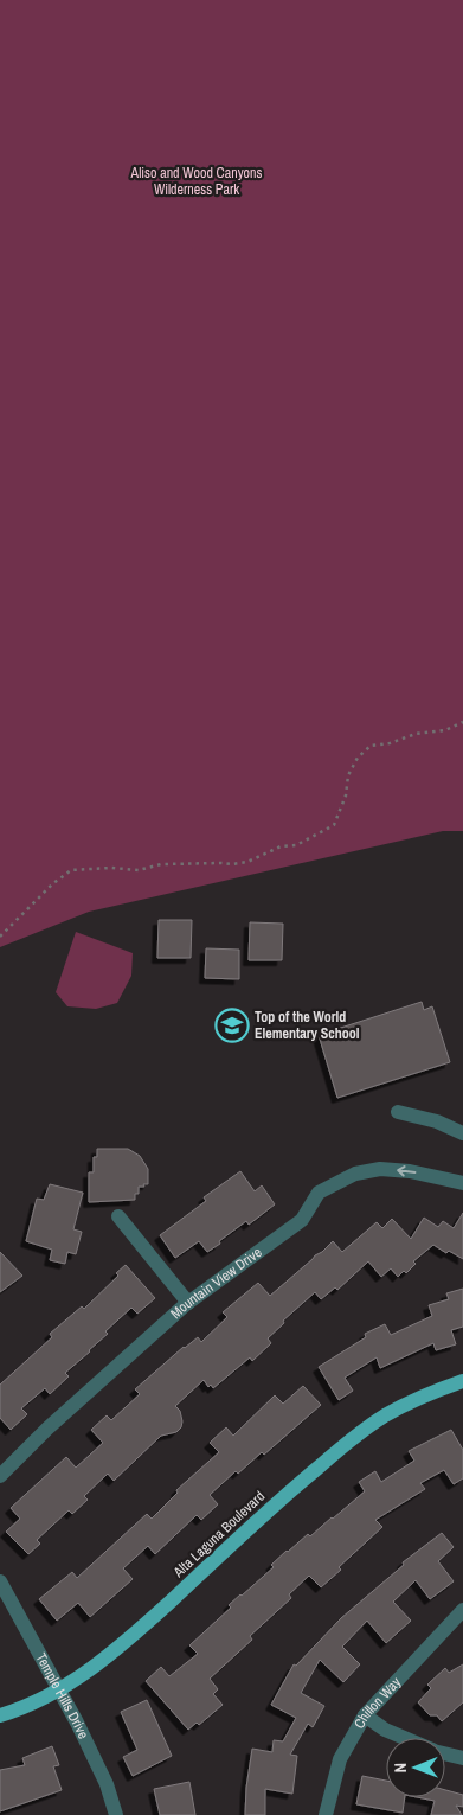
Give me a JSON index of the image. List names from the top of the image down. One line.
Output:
{"streets":{"main road":["Alta Laguna Boulevard"],"street":["Mountain View Drive","Temple Hills Drive","Chillon Way"]},"crossings":[["Alta Laguna Boulevard","Temple Hills Drive"]],"one_way":["Mountain View Drive"],"parks":["Aliso and Wood Canyons Wilderness Park"],"places":{"school or university":["Top of the World Elementary School"]},"north":"left"}
